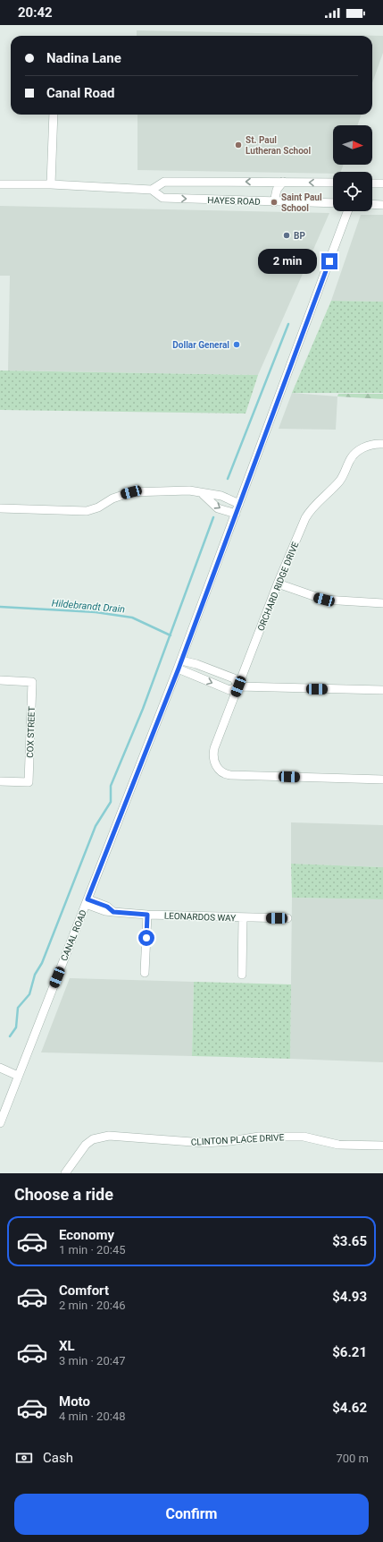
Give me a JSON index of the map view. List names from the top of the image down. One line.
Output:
{"streets":{"street":["HAYES ROAD","ORCHARD RIDGE DRIVE","COX STREET","LEONARDOS WAY","CANAL ROAD","CLINTON PLACE DRIVE"]},"crossings":[["LEONARDOS WAY","CANAL ROAD"]],"water":["Hildebrandt Drain"],"places":["St. Paul Lutheran School","Saint Paul School","BP","Dollar General"],"north":"right","page":{"status":"20:42","banner":["Nadina Lane","Canal Road"],"bubble":"2 min","heading":"Choose a ride","list":[{"name":"Economy","note":"1 min · 20:45","value":"$3.65"},{"name":"Comfort","note":"2 min · 20:46","value":"$4.93"},{"name":"XL","note":"3 min · 20:47","value":"$6.21"},{"name":"Moto","note":"4 min · 20:48","value":"$4.62"}],"pay":["Cash","700 m"],"buttons":"Confirm"}}
